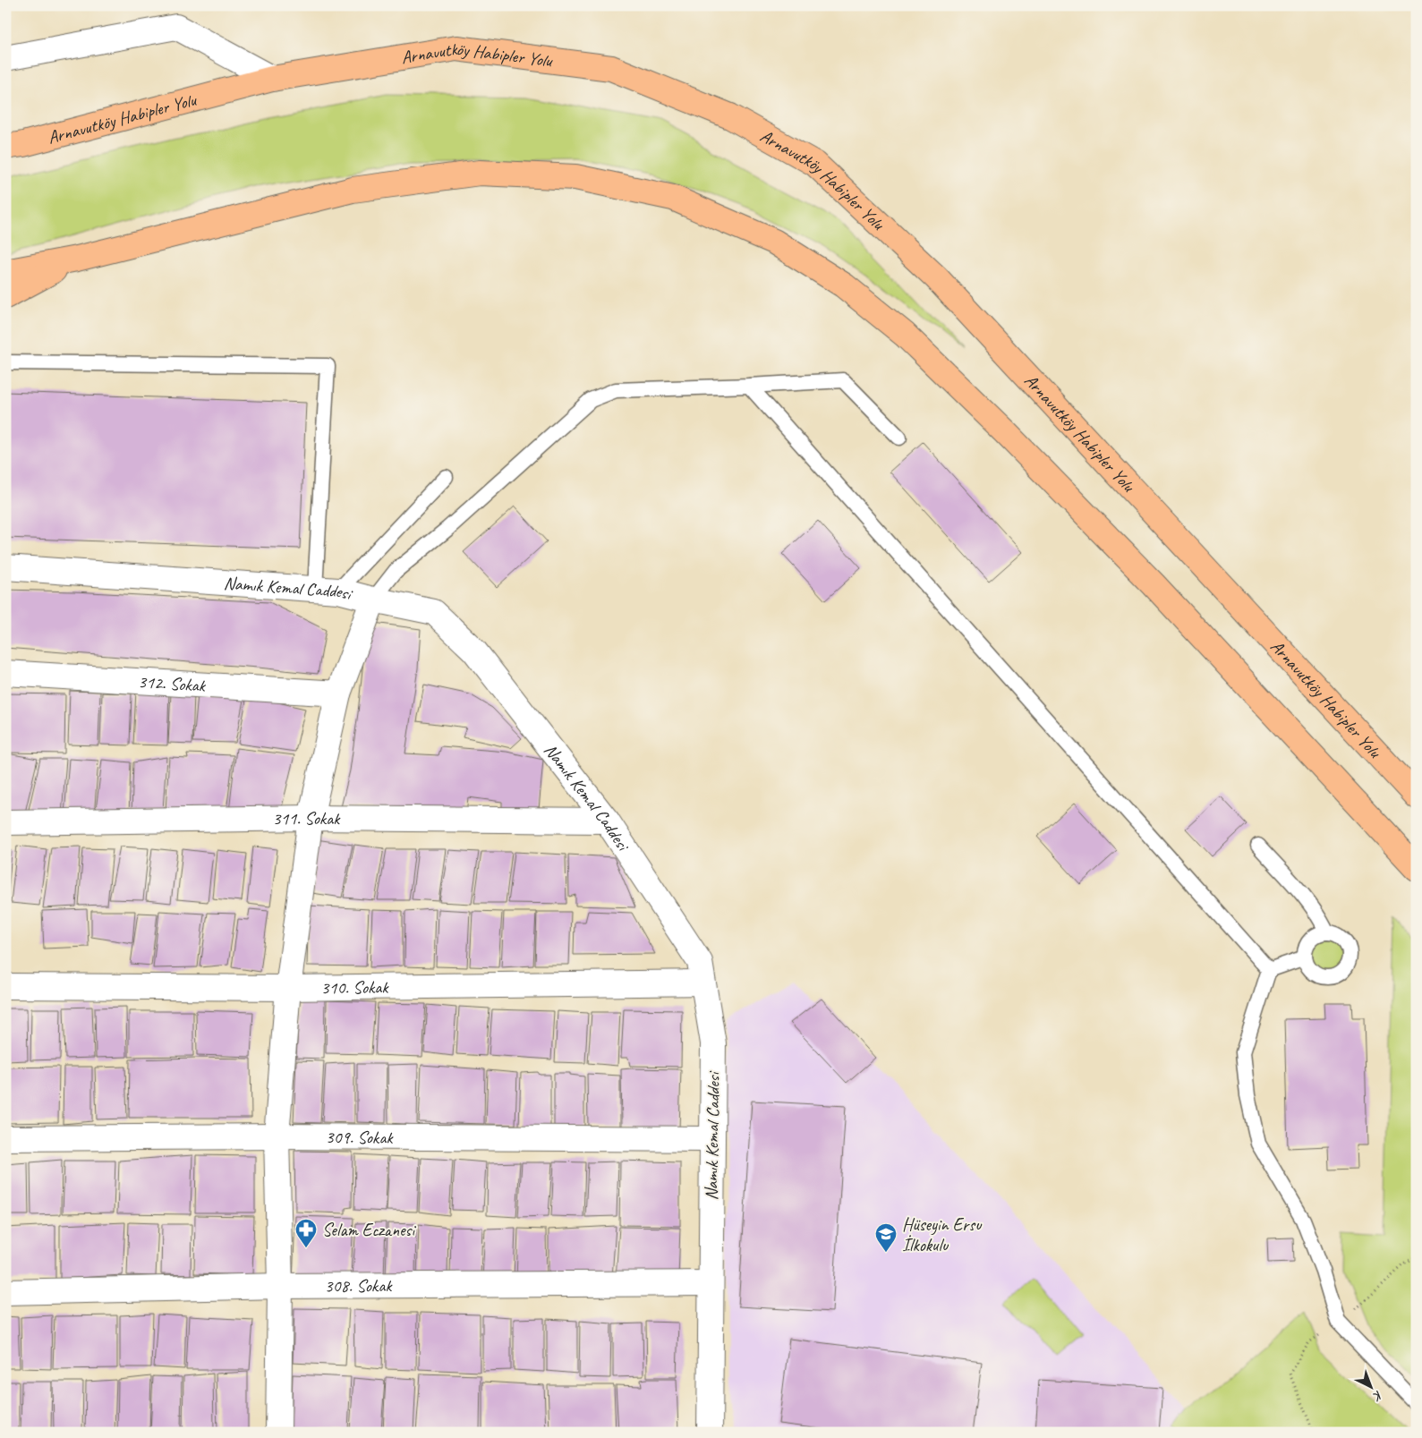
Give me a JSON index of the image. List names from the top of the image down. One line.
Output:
{"streets":{"highway":["Arnavutköy Habipler Yolu"],"street":["Namık Kemal Caddesi","312. Sokak","311. Sokak","310. Sokak","309. Sokak","308. Sokak"]},"crossings":[["Namık Kemal Caddesi","311. Sokak"],["Namık Kemal Caddesi","310. Sokak"],["Namık Kemal Caddesi","309. Sokak"],["Namık Kemal Caddesi","308. Sokak"]],"places":{"pharmacy":["Selam Eczanesi"],"school or university":["Hüseyin Ersu İlkokulu"]},"north":"bottom right"}
